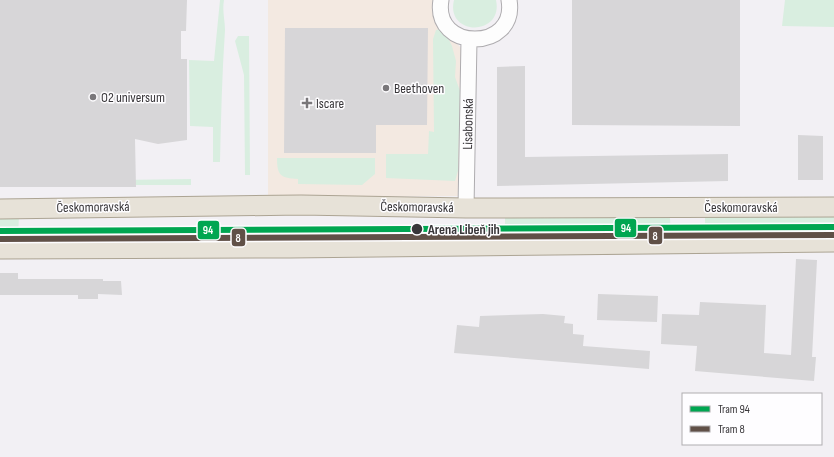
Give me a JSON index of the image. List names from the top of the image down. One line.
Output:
{"streets":{"main road":["Českomoravská"],"street":["Lisabonská"]},"crossings":[["Lisabonská","Českomoravská"]],"places":{"other":["Beethoven","O2 universum","Arena Libeň jih"],"health":["Iscare"]},"lines":["tram line 94","tram line 8"],"legend":["Tram 94","Tram 8"]}
